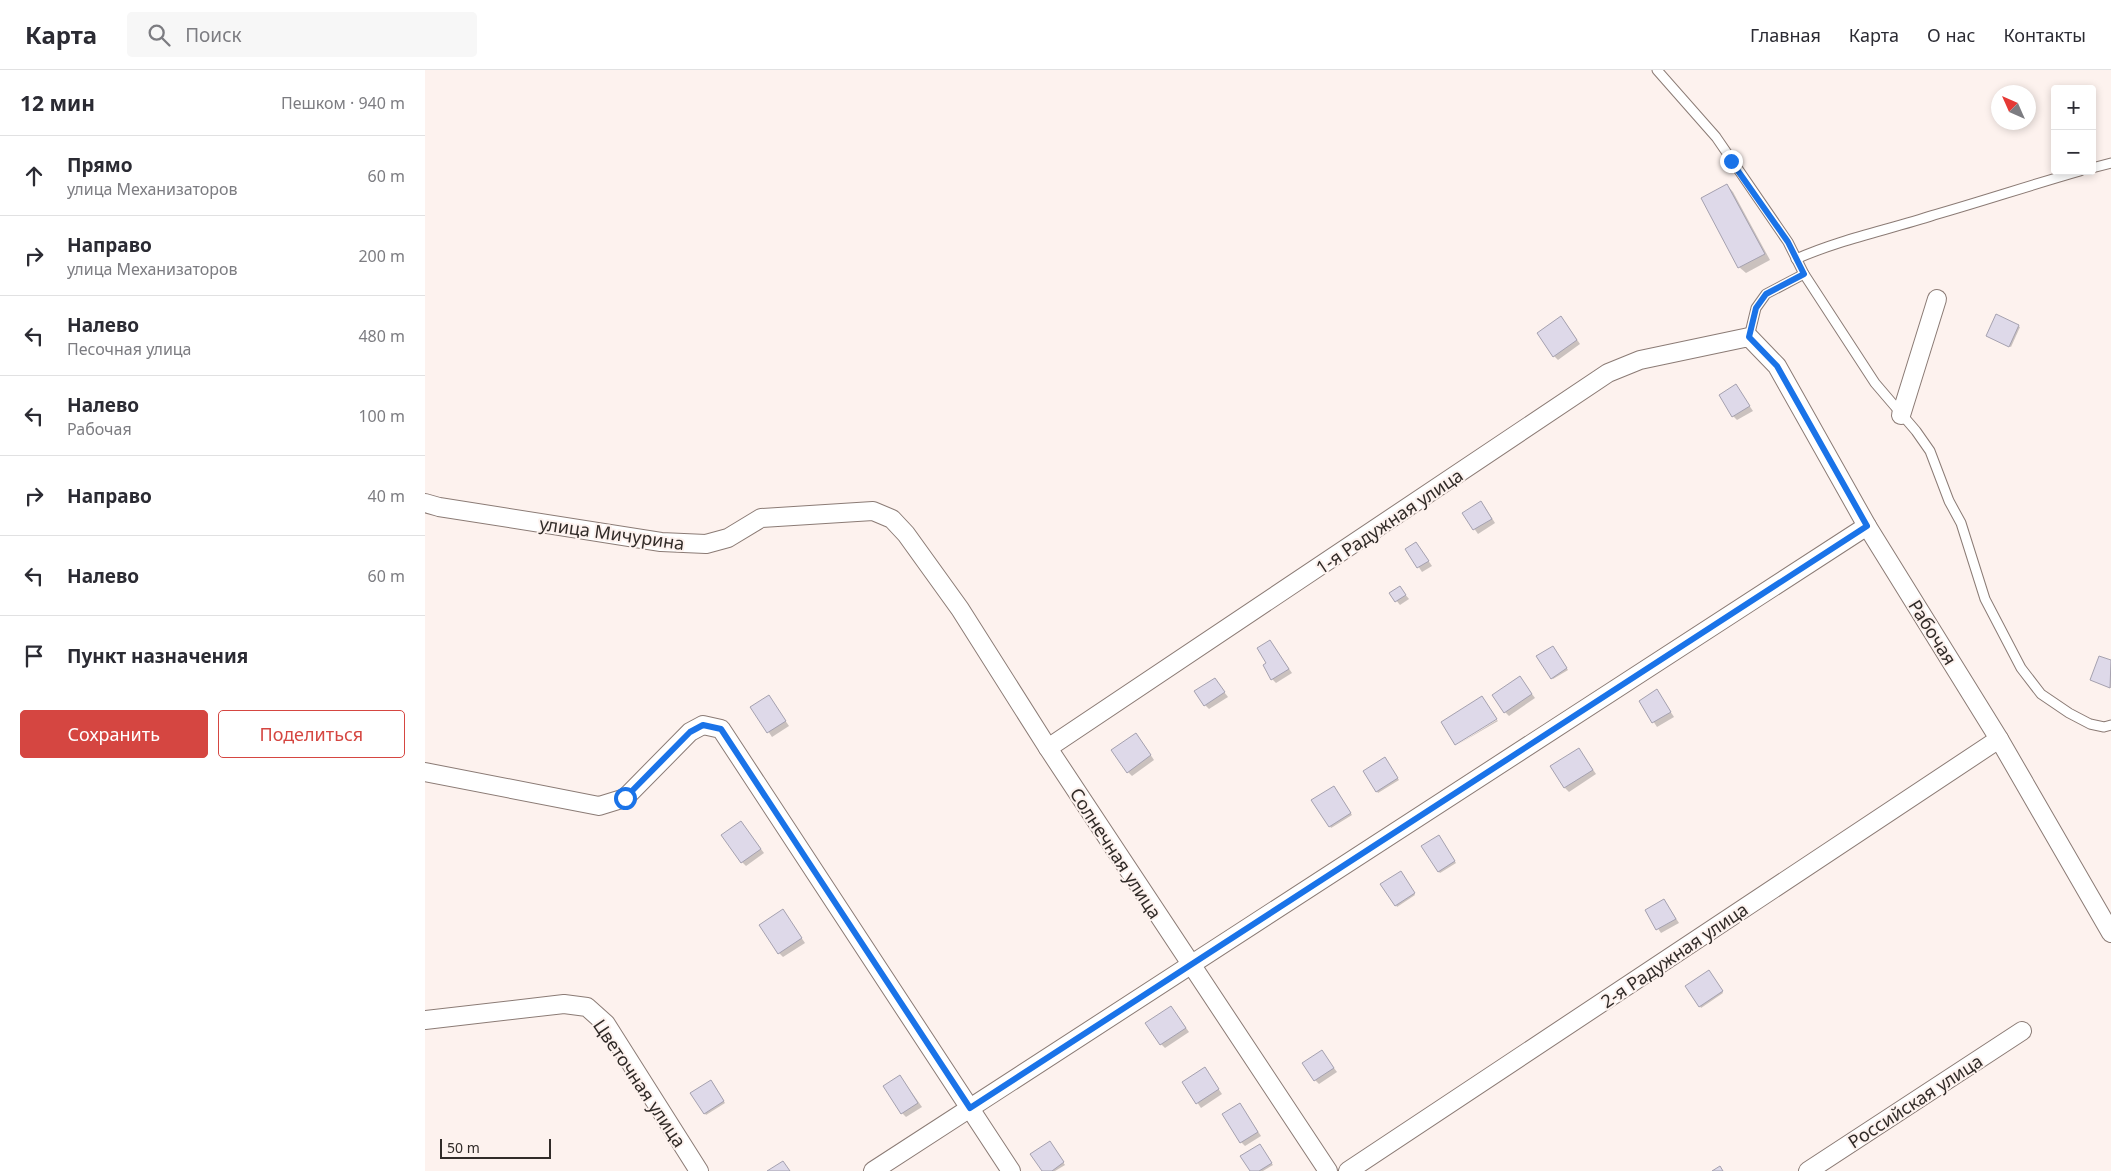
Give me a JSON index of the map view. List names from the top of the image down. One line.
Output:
{"streets":{"street":["1-я Радужная улица","улица Мичурина","Рабочая","Солнечная улица","2-я Радужная улица","Цветочная улица","Российская улица"]},"crossings":[["1-я Радужная улица","Рабочая"],["1-я Радужная улица","Солнечная улица"],["улица Мичурина","Солнечная улица"],["Рабочая","2-я Радужная улица"]],"scale_bar":"50 m","north":"top left","page":{"header":"Карта","search":"Поиск","nav":["Главная","Карта","О нас","Контакты"],"heading":["12 мин","Пешком · 940 m"],"map_buttons":["+","−"],"list":[["Прямо","улица Механизаторов","60 m"],["Направо","улица Механизаторов","200 m"],["Налево","Песочная улица","480 m"],["Налево","Рабочая","100 m"],["Направо","40 m"],["Налево","60 m"],"Пункт назначения"],"buttons":["Сохранить","Поделиться"],"scale":"50 m"}}
